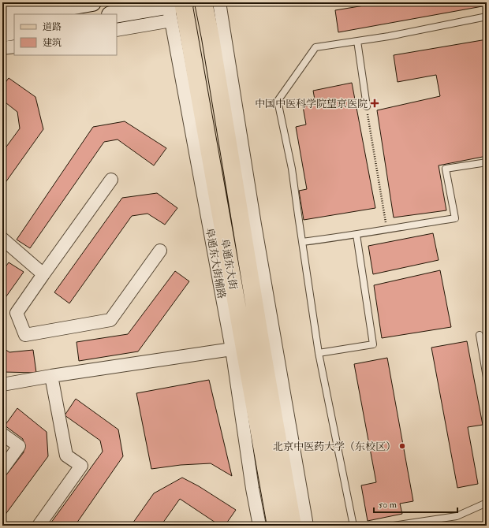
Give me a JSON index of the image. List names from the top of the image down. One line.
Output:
{"streets":{"main road":["阜通东大街"]},"places":{"health":["中国中医科学院望京医院"],"other":["北京中医药大学（东校区）"]},"legend":["道路","建筑"],"scale_bar":"50 m"}
